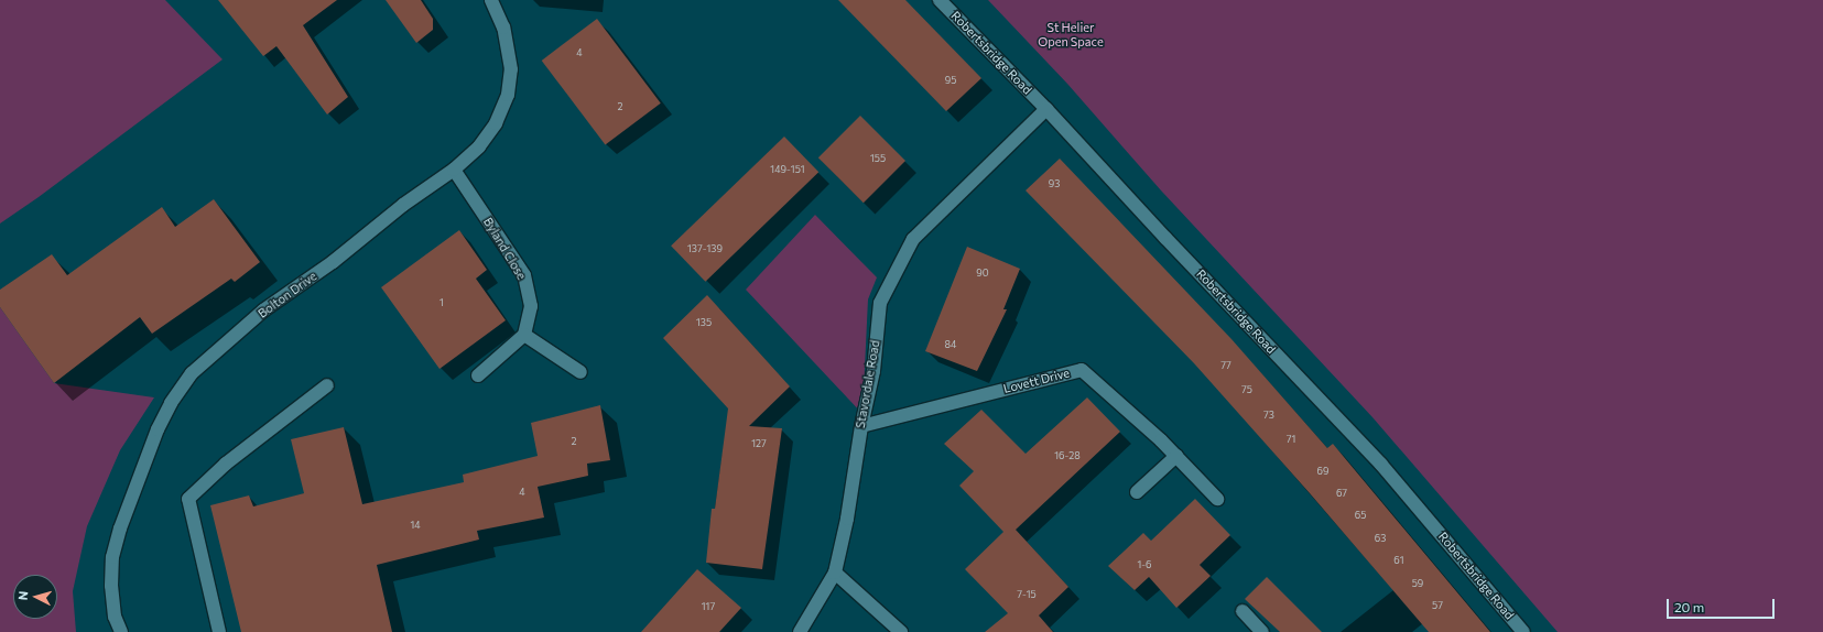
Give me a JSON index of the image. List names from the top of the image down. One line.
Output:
{"streets":{"street":["Robertsbridge Road","Byland Close","Bolton Drive","Lovett Drive","Stavordale Road"]},"crossings":[["Robertsbridge Road","Stavordale Road"],["Byland Close","Bolton Drive"],["Lovett Drive","Stavordale Road"]],"parks":["St Helier Open Space"],"house_numbers":["4","95","2","155","149-151","93","137-139","90","1","135","84","77","75","73","71","2","127","16-28","69","4","67","65","14","63","61","1-6","59","7-15","57","117"],"scale_bar":"20 m","north":"left"}
